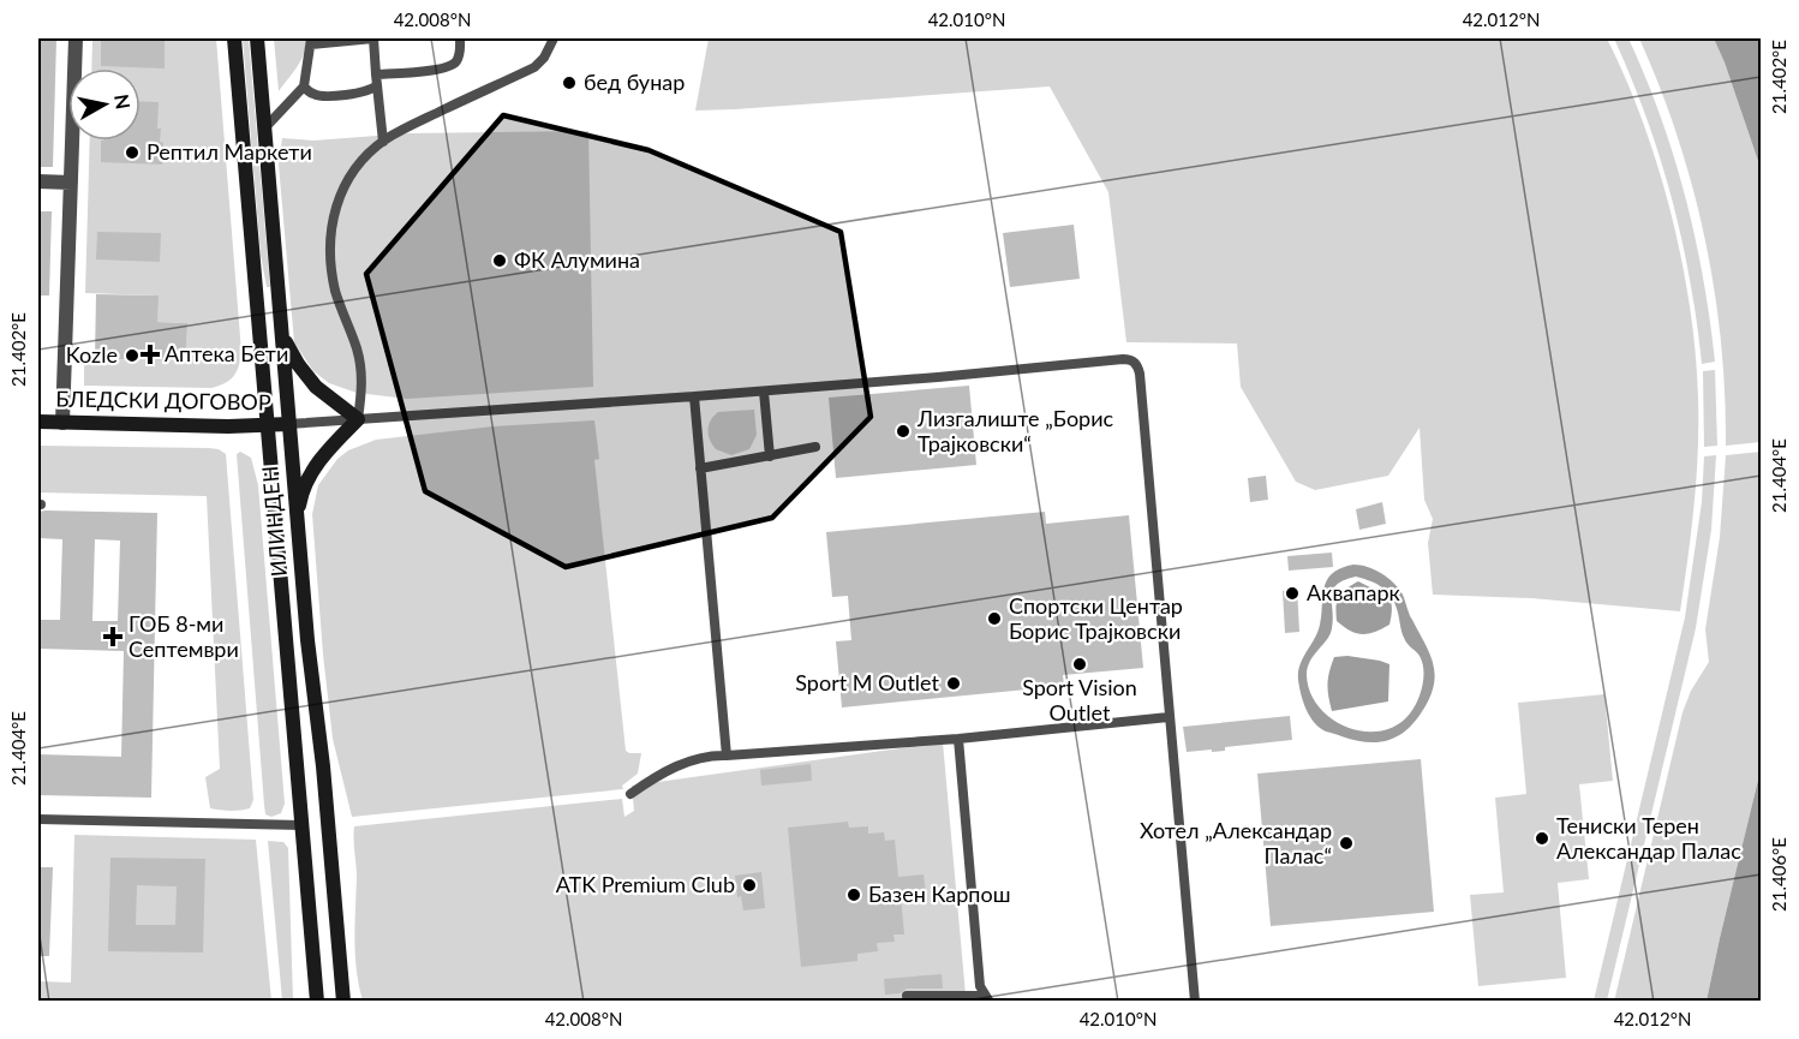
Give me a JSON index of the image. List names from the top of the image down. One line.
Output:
{"streets":{"street":["БЛЕДСКИ ДОГОВОР","ИЛИНДЕН"]},"crossings":[["БЛЕДСКИ ДОГОВОР","ИЛИНДЕН"]],"places":{"other":["бед бунар","Рептил Маркети","ФК Алумина","Kozle","Лизгалиште „Борис Трајковски“","Аквапарк","Спортски Центар Борис Трајковски","Sport Vision Outlet","Sport M Outlet","Тениски Терен Александар Палас","Хотел „Александар Палас“","ATK Premium Club","Базен Карпош"],"health":["Аптека Бети","ГОБ 8-ми Септември"]},"north":"right","coordinates":["42.008°N","42.010°N","42.012°N","21.402°E","21.404°E","21.406°E"]}
